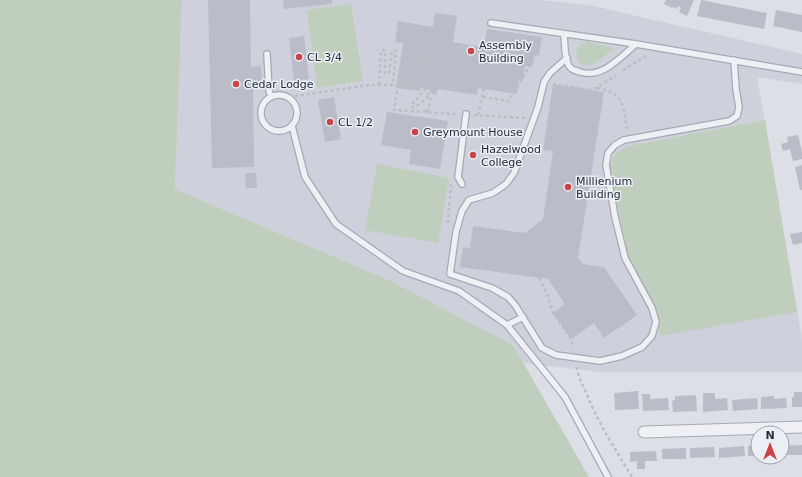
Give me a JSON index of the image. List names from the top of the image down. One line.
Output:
{"places":["Assembly Building","CL 3/4","Cedar Lodge","CL 1/2","Greymount House","Hazelwood College","Millienium Building"],"north":"top"}
